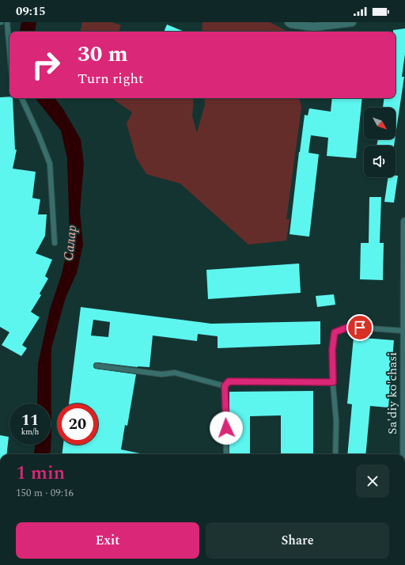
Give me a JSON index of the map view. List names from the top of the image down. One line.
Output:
{"streets":{"street":["Sa'diy ko'chasi"]},"water":["Салар"],"north":"bottom right","page":{"status":"09:15","turn":["30 m","Turn right"],"speed":"11 km/h","limit":"20","heading":["1 min","150 m · 09:16"],"buttons":["Exit","Share"]}}
